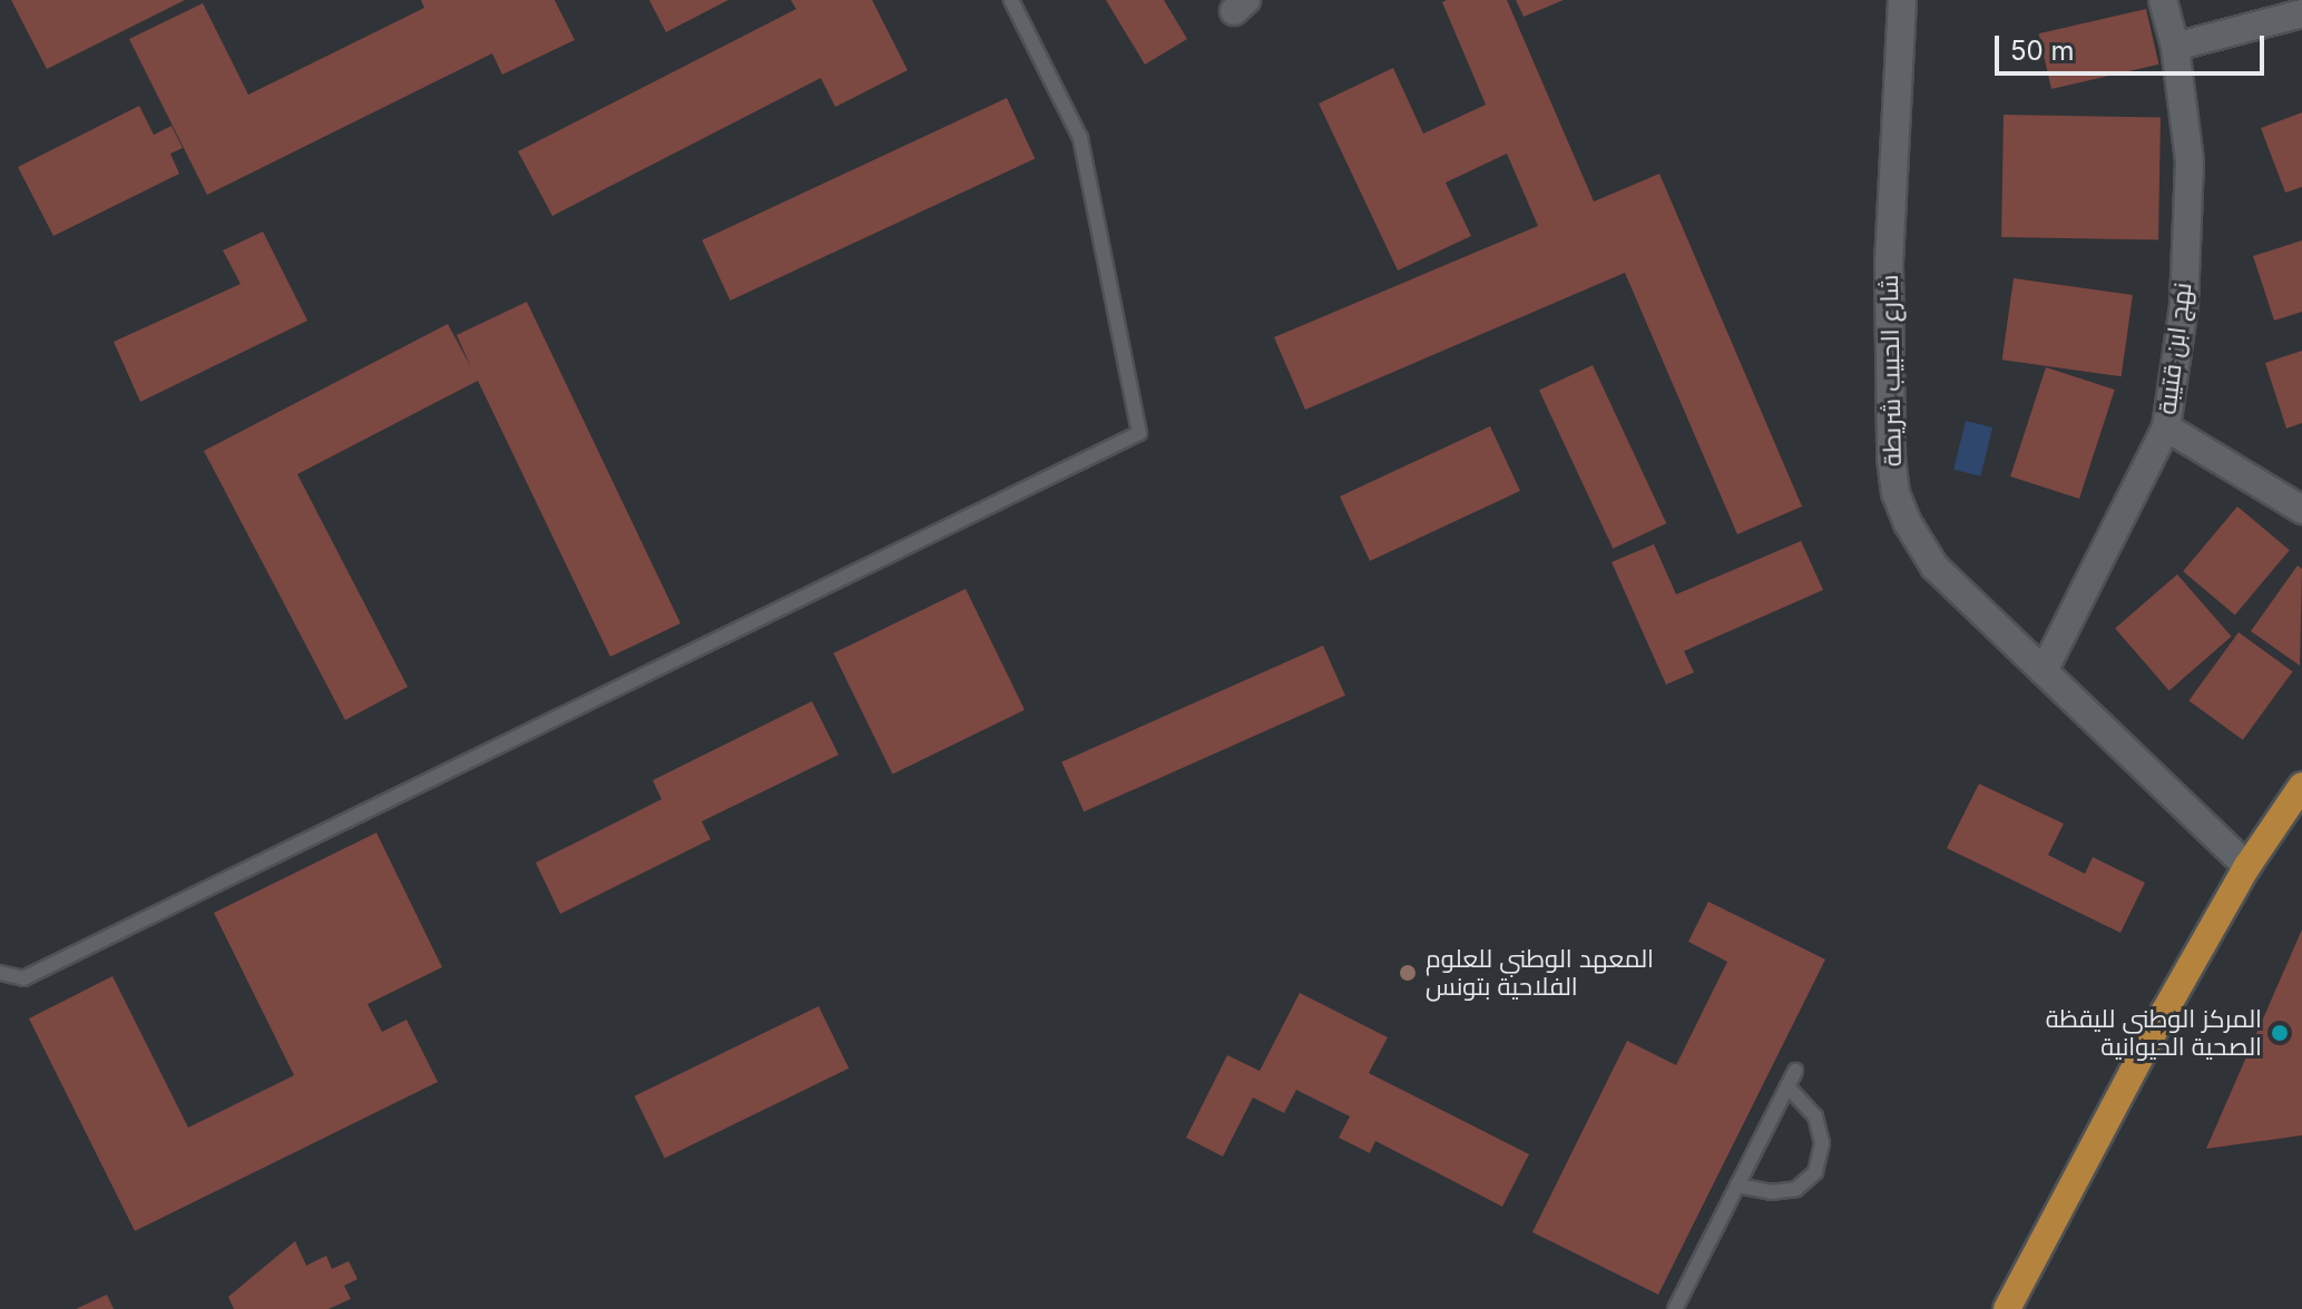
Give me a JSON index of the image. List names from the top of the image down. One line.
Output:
{"streets":{"street":["نهج ابن قتيبة","شارع الحبيب شريطة"]},"crossings":[["نهج ابن قتيبة","شارع الحبيب شريطة"]],"places":["المعهد الوطني للعلوم الفلاحية بتونس","المركز الوطني لليقظة الصحية الحيوانية"],"scale_bar":"50 m"}
